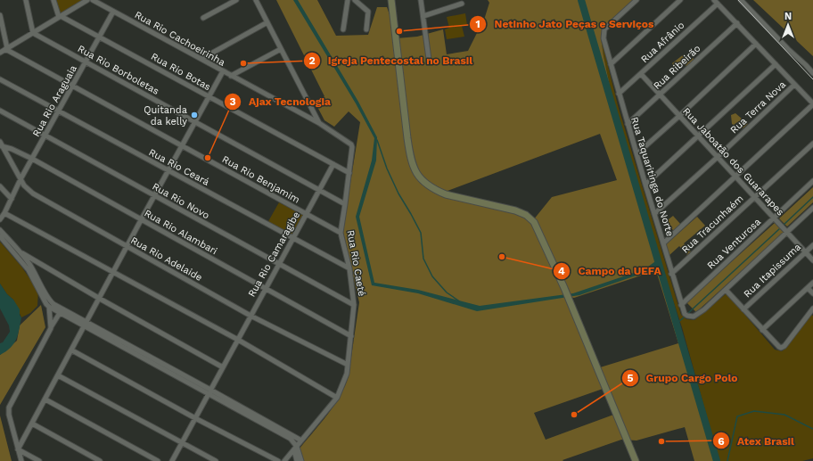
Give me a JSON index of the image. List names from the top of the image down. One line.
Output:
{"streets":{"street":["Rua Rio Cachoeirinha","Rua Afrânio","Rua Ribeirão","Rua Rio Borboletas","Rua Rio Botas","Rua Rio Araguaia","Rua Terra Nova","Rua Jaboatão dos Guararapes","Rua Rio Ceará","Rua Taquaritinga do Norte","Rua Rio Benjamim","Rua Rio Novo","Rua Tracunhaém","Rua Rio Alambari","Rua Venturosa","Rua Rio Camaragibe","Rua Rio Adelaide","Rua Rio Caeté","Rua Itapissuma"]},"crossings":[["Rua Rio Cachoeirinha","Rua Rio Araguaia"],["Rua Rio Cachoeirinha","Rua Rio Caeté"],["Rua Afrânio","Rua Jaboatão dos Guararapes"],["Rua Afrânio","Rua Taquaritinga do Norte"],["Rua Ribeirão","Rua Jaboatão dos Guararapes"],["Rua Ribeirão","Rua Taquaritinga do Norte"],["Rua Rio Borboletas","Rua Rio Araguaia"],["Rua Rio Borboletas","Rua Rio Camaragibe"],["Rua Rio Borboletas","Rua Rio Caeté"],["Rua Rio Botas","Rua Rio Araguaia"],["Rua Rio Botas","Rua Rio Camaragibe"],["Rua Rio Botas","Rua Rio Caeté"],["Rua Rio Araguaia","Rua Rio Ceará"],["Rua Rio Araguaia","Rua Rio Benjamim"],["Rua Rio Araguaia","Rua Rio Novo"],["Rua Rio Araguaia","Rua Rio Alambari"],["Rua Rio Araguaia","Rua Rio Adelaide"],["Rua Terra Nova","Rua Jaboatão dos Guararapes"],["Rua Terra Nova","Rua Taquaritinga do Norte"],["Rua Jaboatão dos Guararapes","Rua Tracunhaém"],["Rua Jaboatão dos Guararapes","Rua Venturosa"],["Rua Jaboatão dos Guararapes","Rua Itapissuma"],["Rua Rio Ceará","Rua Rio Camaragibe"],["Rua Rio Ceará","Rua Rio Caeté"],["Rua Taquaritinga do Norte","Rua Tracunhaém"],["Rua Taquaritinga do Norte","Rua Venturosa"],["Rua Rio Benjamim","Rua Rio Camaragibe"],["Rua Rio Benjamim","Rua Rio Caeté"],["Rua Rio Novo","Rua Rio Camaragibe"],["Rua Rio Novo","Rua Rio Caeté"],["Rua Rio Alambari","Rua Rio Camaragibe"],["Rua Rio Alambari","Rua Rio Adelaide"],["Rua Rio Alambari","Rua Rio Caeté"],["Rua Rio Camaragibe","Rua Rio Adelaide"],["Rua Rio Adelaide","Rua Rio Caeté"]],"places":["Netinho Jato Peças e Serviços","Igreja Pentecostal no Brasil","Quitanda da kelly","Ajax Tecnologia","Campo da UEFA","Grupo Cargo Polo","Atex Brasil"],"north":"top"}
